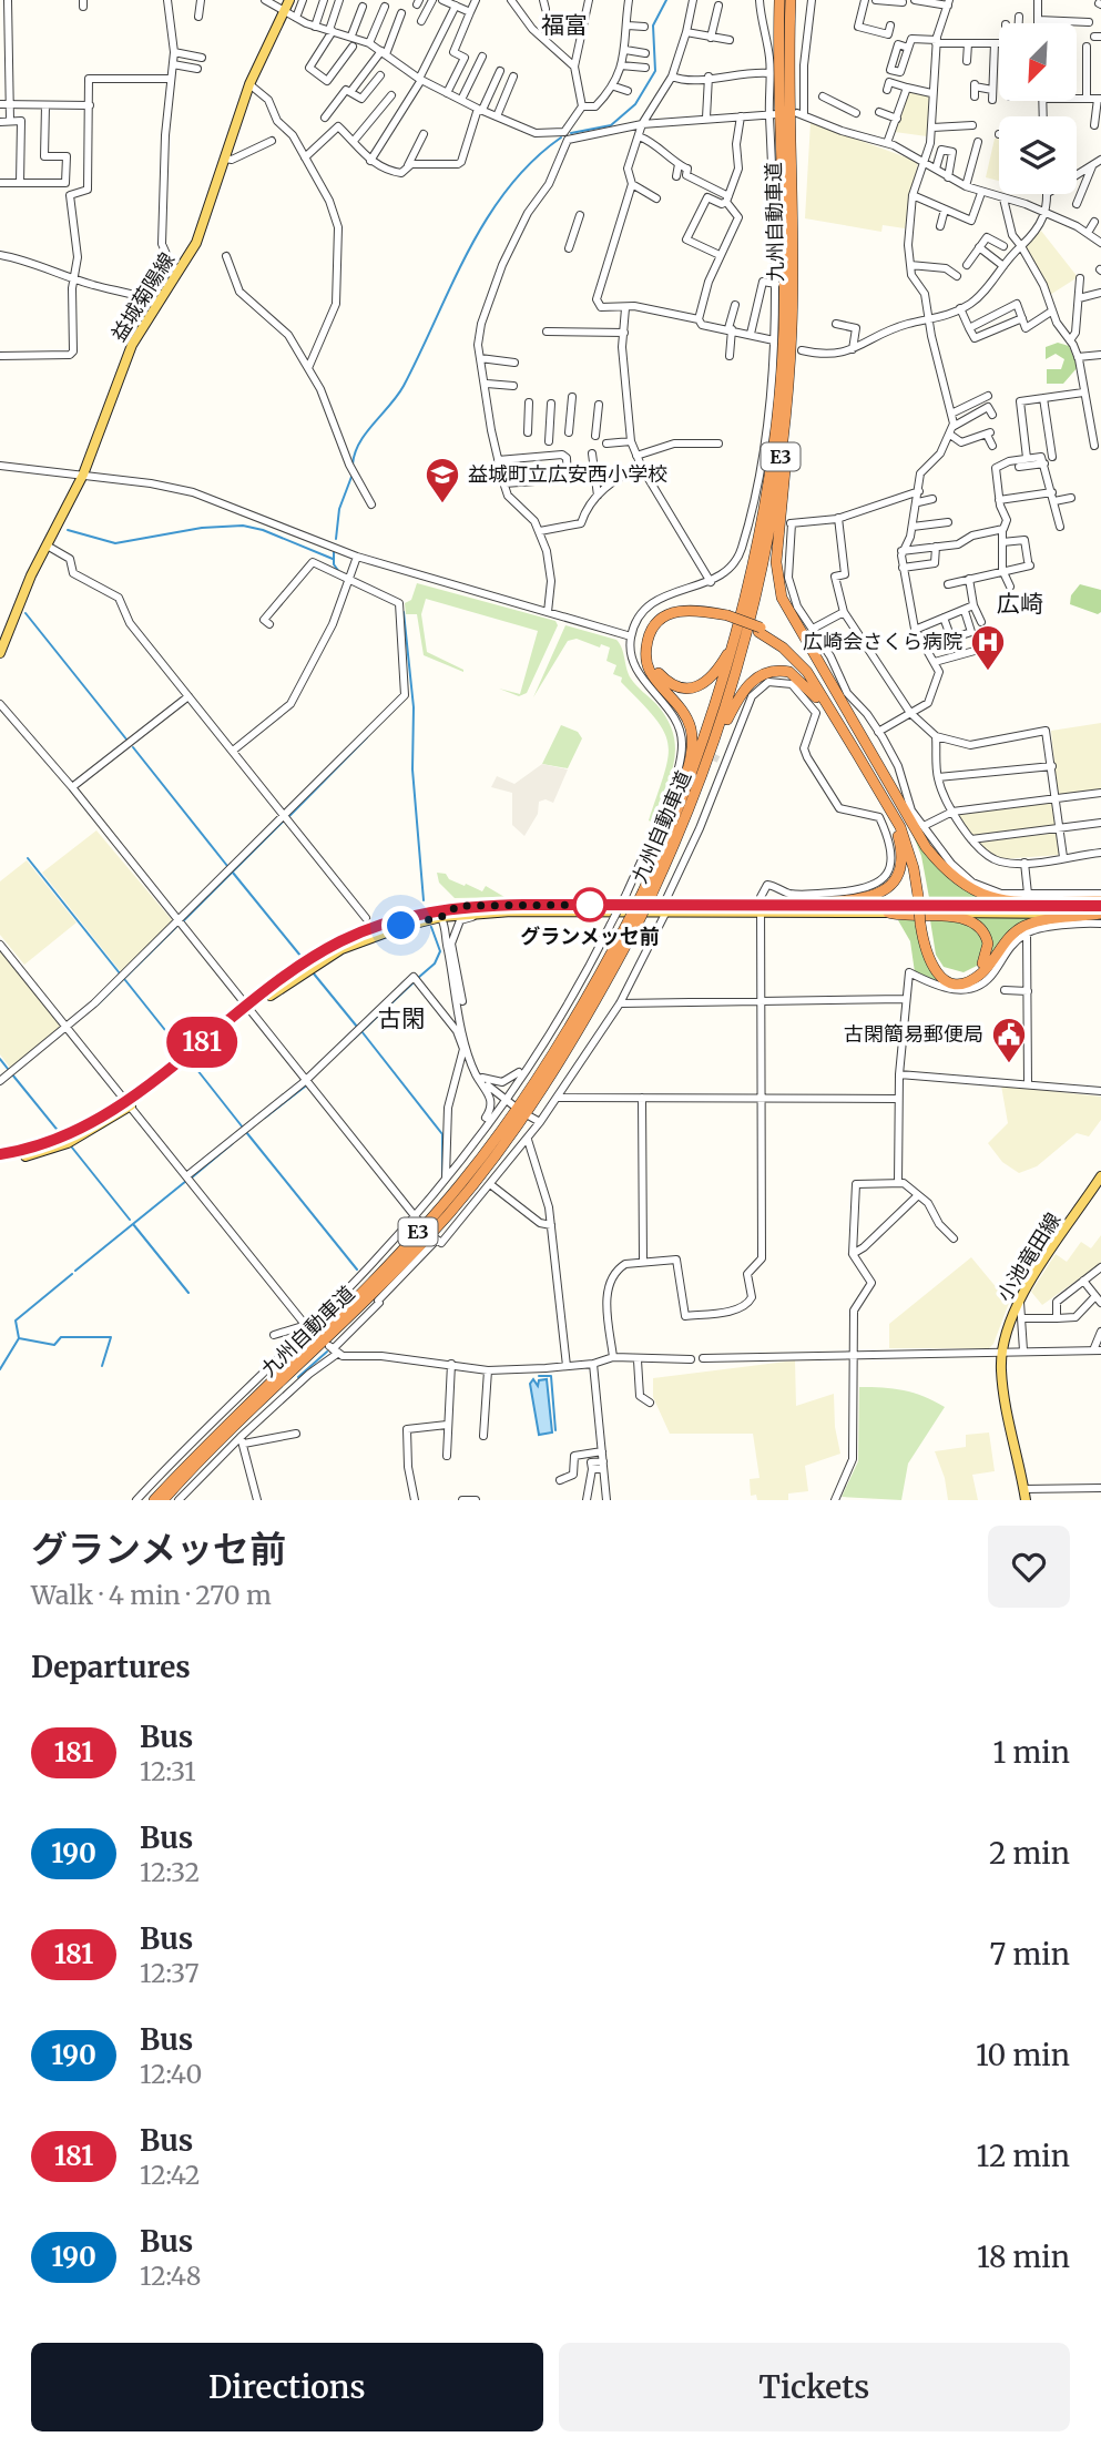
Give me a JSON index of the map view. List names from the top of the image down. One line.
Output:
{"streets":{"highway":["九州自動車道","E3"],"main road":["益城菊陽線","小池竜田線"]},"districts":["福富","広崎","古閑"],"places":{"school or university":["益城町立広安西小学校"],"hospital":["広崎会さくら病院"],"other":["グランメッセ前"],"public building":["古閑簡易郵便局"]},"lines":["bus line 181"],"north":"bottom left","page":{"on_map":"181","heading":[["グランメッセ前","Walk · 4 min · 270 m"],"Departures"],"list":[{"mark":"181","name":"Bus","note":"12:31","value":"1 min"},{"mark":"190","name":"Bus","note":"12:32","value":"2 min"},{"mark":"181","name":"Bus","note":"12:37","value":"7 min"},{"mark":"190","name":"Bus","note":"12:40","value":"10 min"},{"mark":"181","name":"Bus","note":"12:42","value":"12 min"},{"mark":"190","name":"Bus","note":"12:48","value":"18 min"}],"buttons":["Directions","Tickets"]}}
